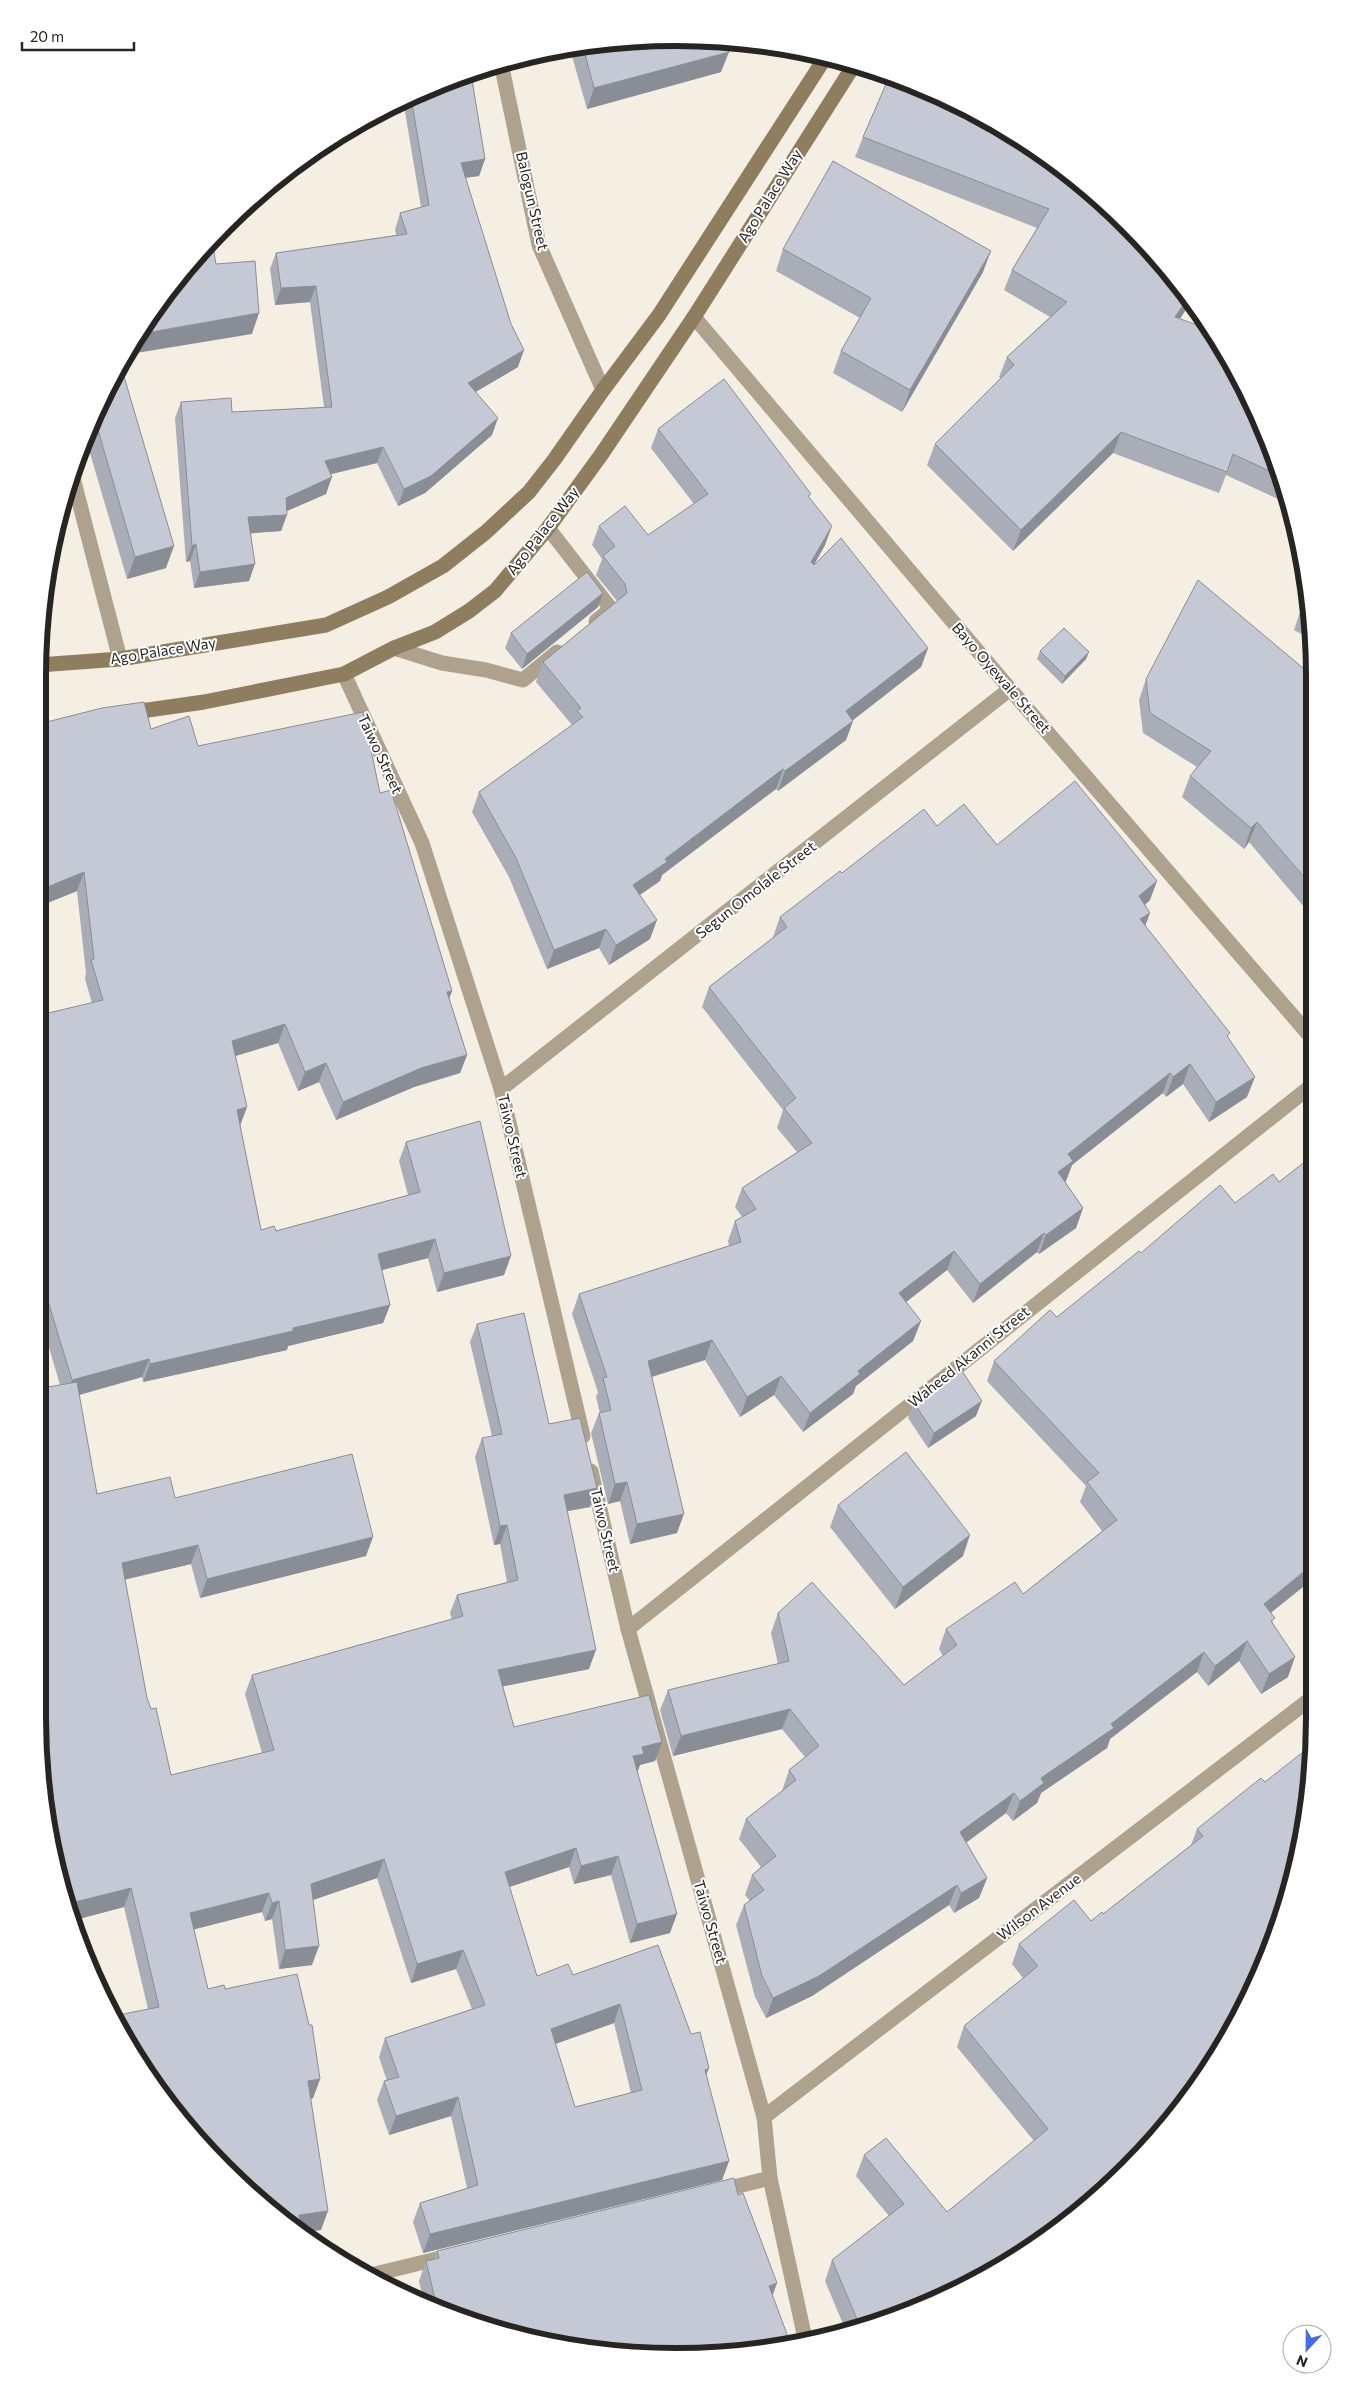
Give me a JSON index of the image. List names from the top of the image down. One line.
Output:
{"streets":{"main road":["Ago Palace Way"],"street":["Balogun Street","Bayo Oyewale Street","Taiwo Street","Segun Omolale Street","Waheed Akanni Street","Wilson Avenue"]},"crossings":[["Ago Palace Way","Balogun Street"],["Ago Palace Way","Bayo Oyewale Street"],["Ago Palace Way","Taiwo Street"],["Bayo Oyewale Street","Segun Omolale Street"],["Taiwo Street","Segun Omolale Street"],["Taiwo Street","Waheed Akanni Street"],["Taiwo Street","Wilson Avenue"]],"scale_bar":"20 m","north":"bottom"}
